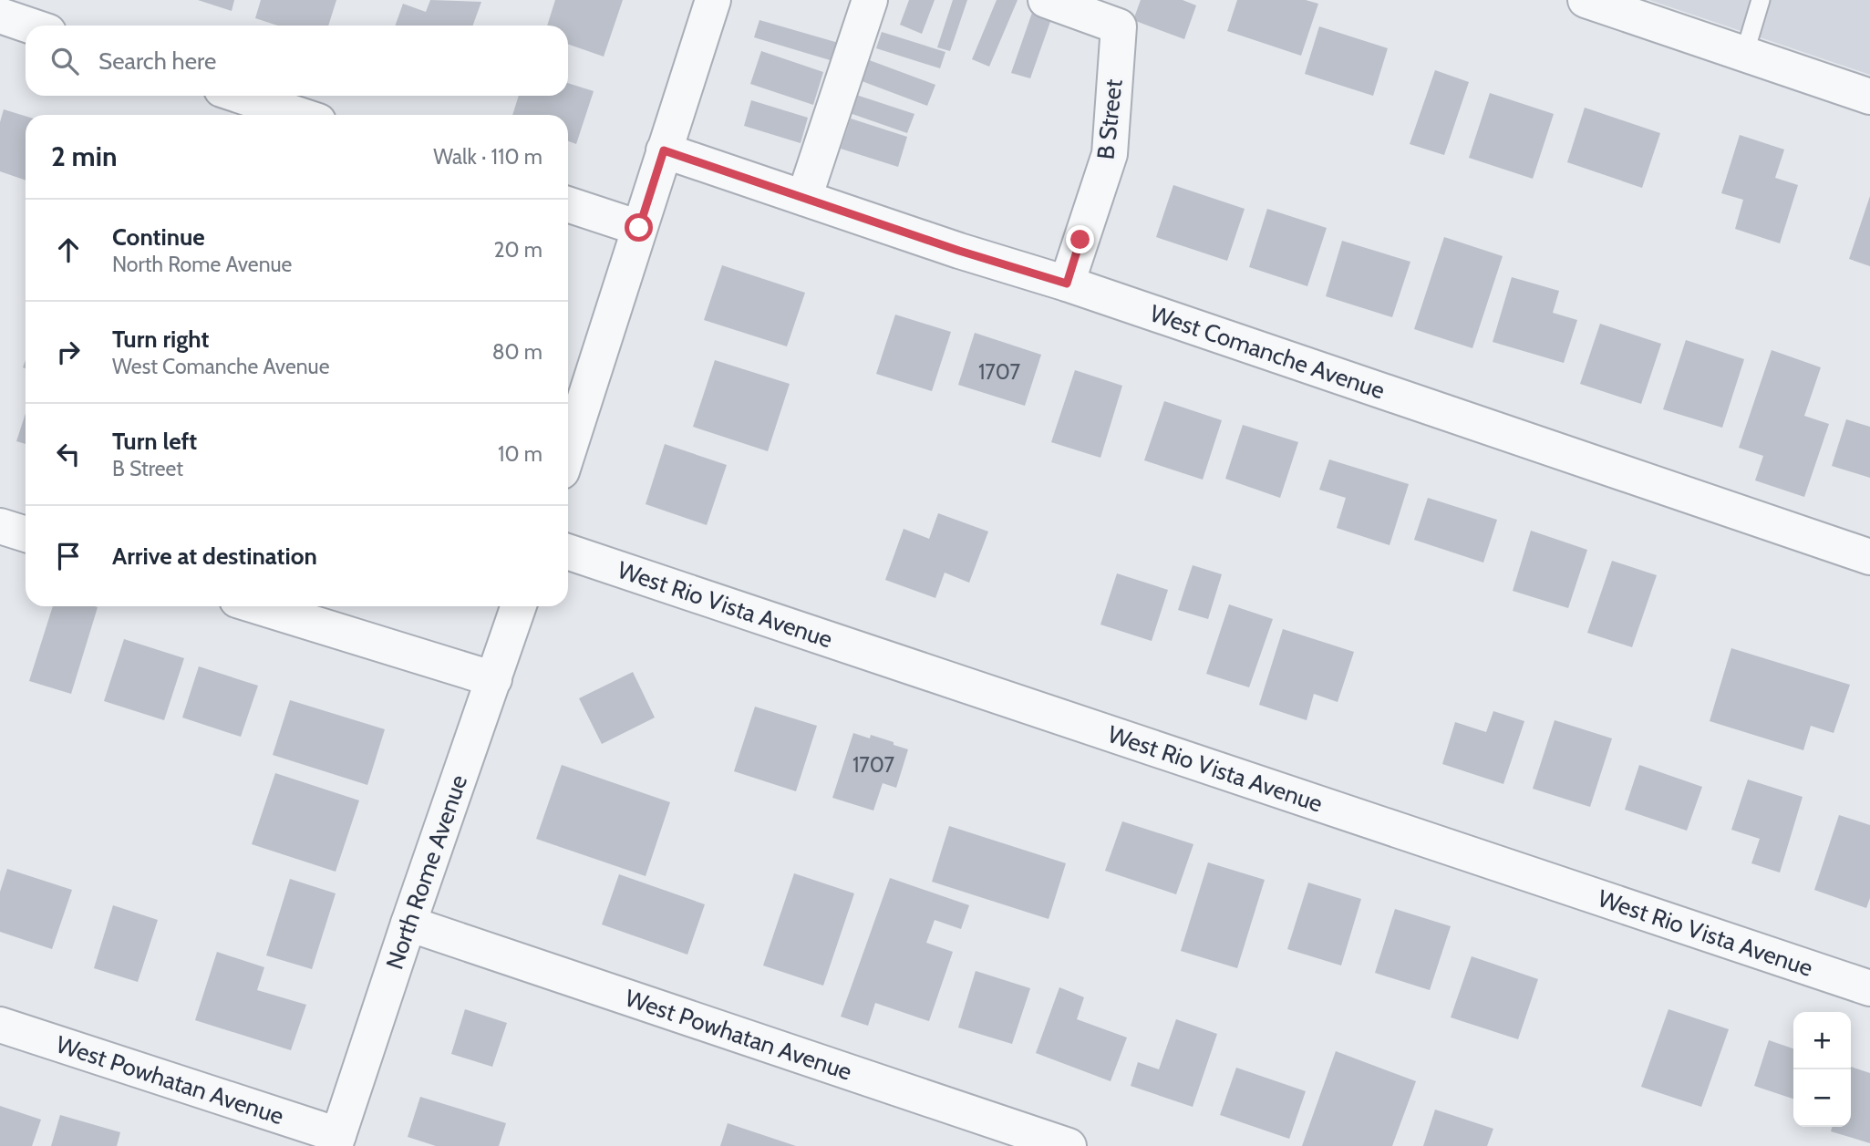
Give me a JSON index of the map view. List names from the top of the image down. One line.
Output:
{"streets":{"street":["B Street","West Comanche Avenue","West Rio Vista Avenue","North Rome Avenue","West Powhatan Avenue"]},"crossings":[["B Street","West Comanche Avenue"],["North Rome Avenue","West Powhatan Avenue"]],"house_numbers":["1707","1707"],"page":{"search":"Search here","heading":["2 min","Walk · 110 m"],"list":[["Continue","North Rome Avenue","20 m"],["Turn right","West Comanche Avenue","80 m"],["Turn left","B Street","10 m"],"Arrive at destination"],"map_buttons":["+","−"]}}
